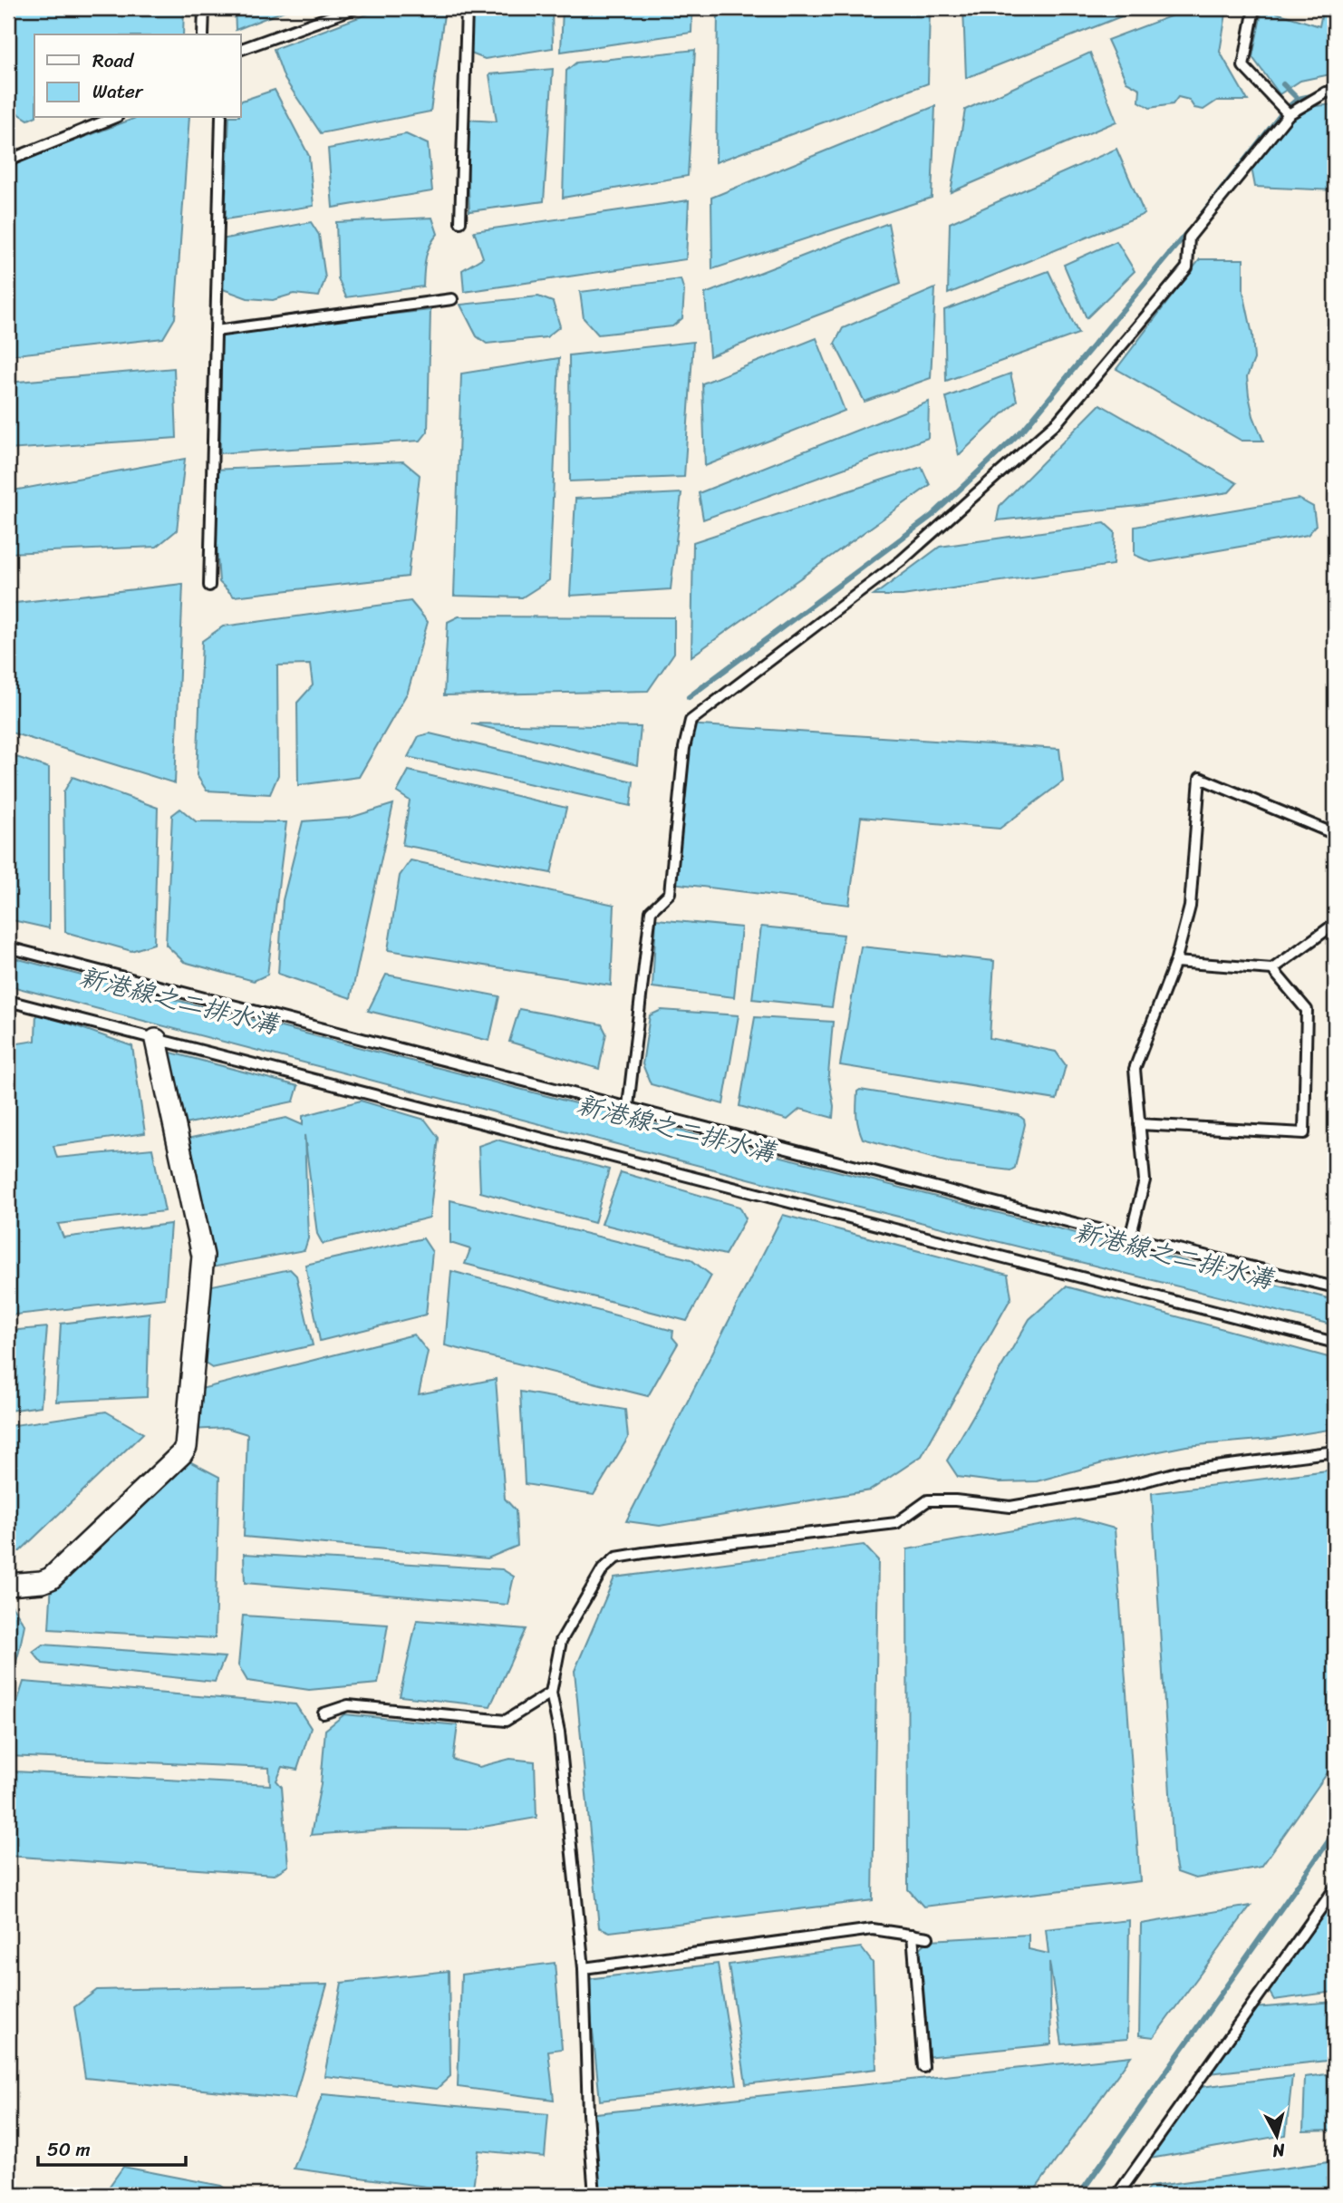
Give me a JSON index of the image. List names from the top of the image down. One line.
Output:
{"water":["新港線之二排水溝"],"legend":["Road","Water"],"scale_bar":"50 m","north":"bottom"}
